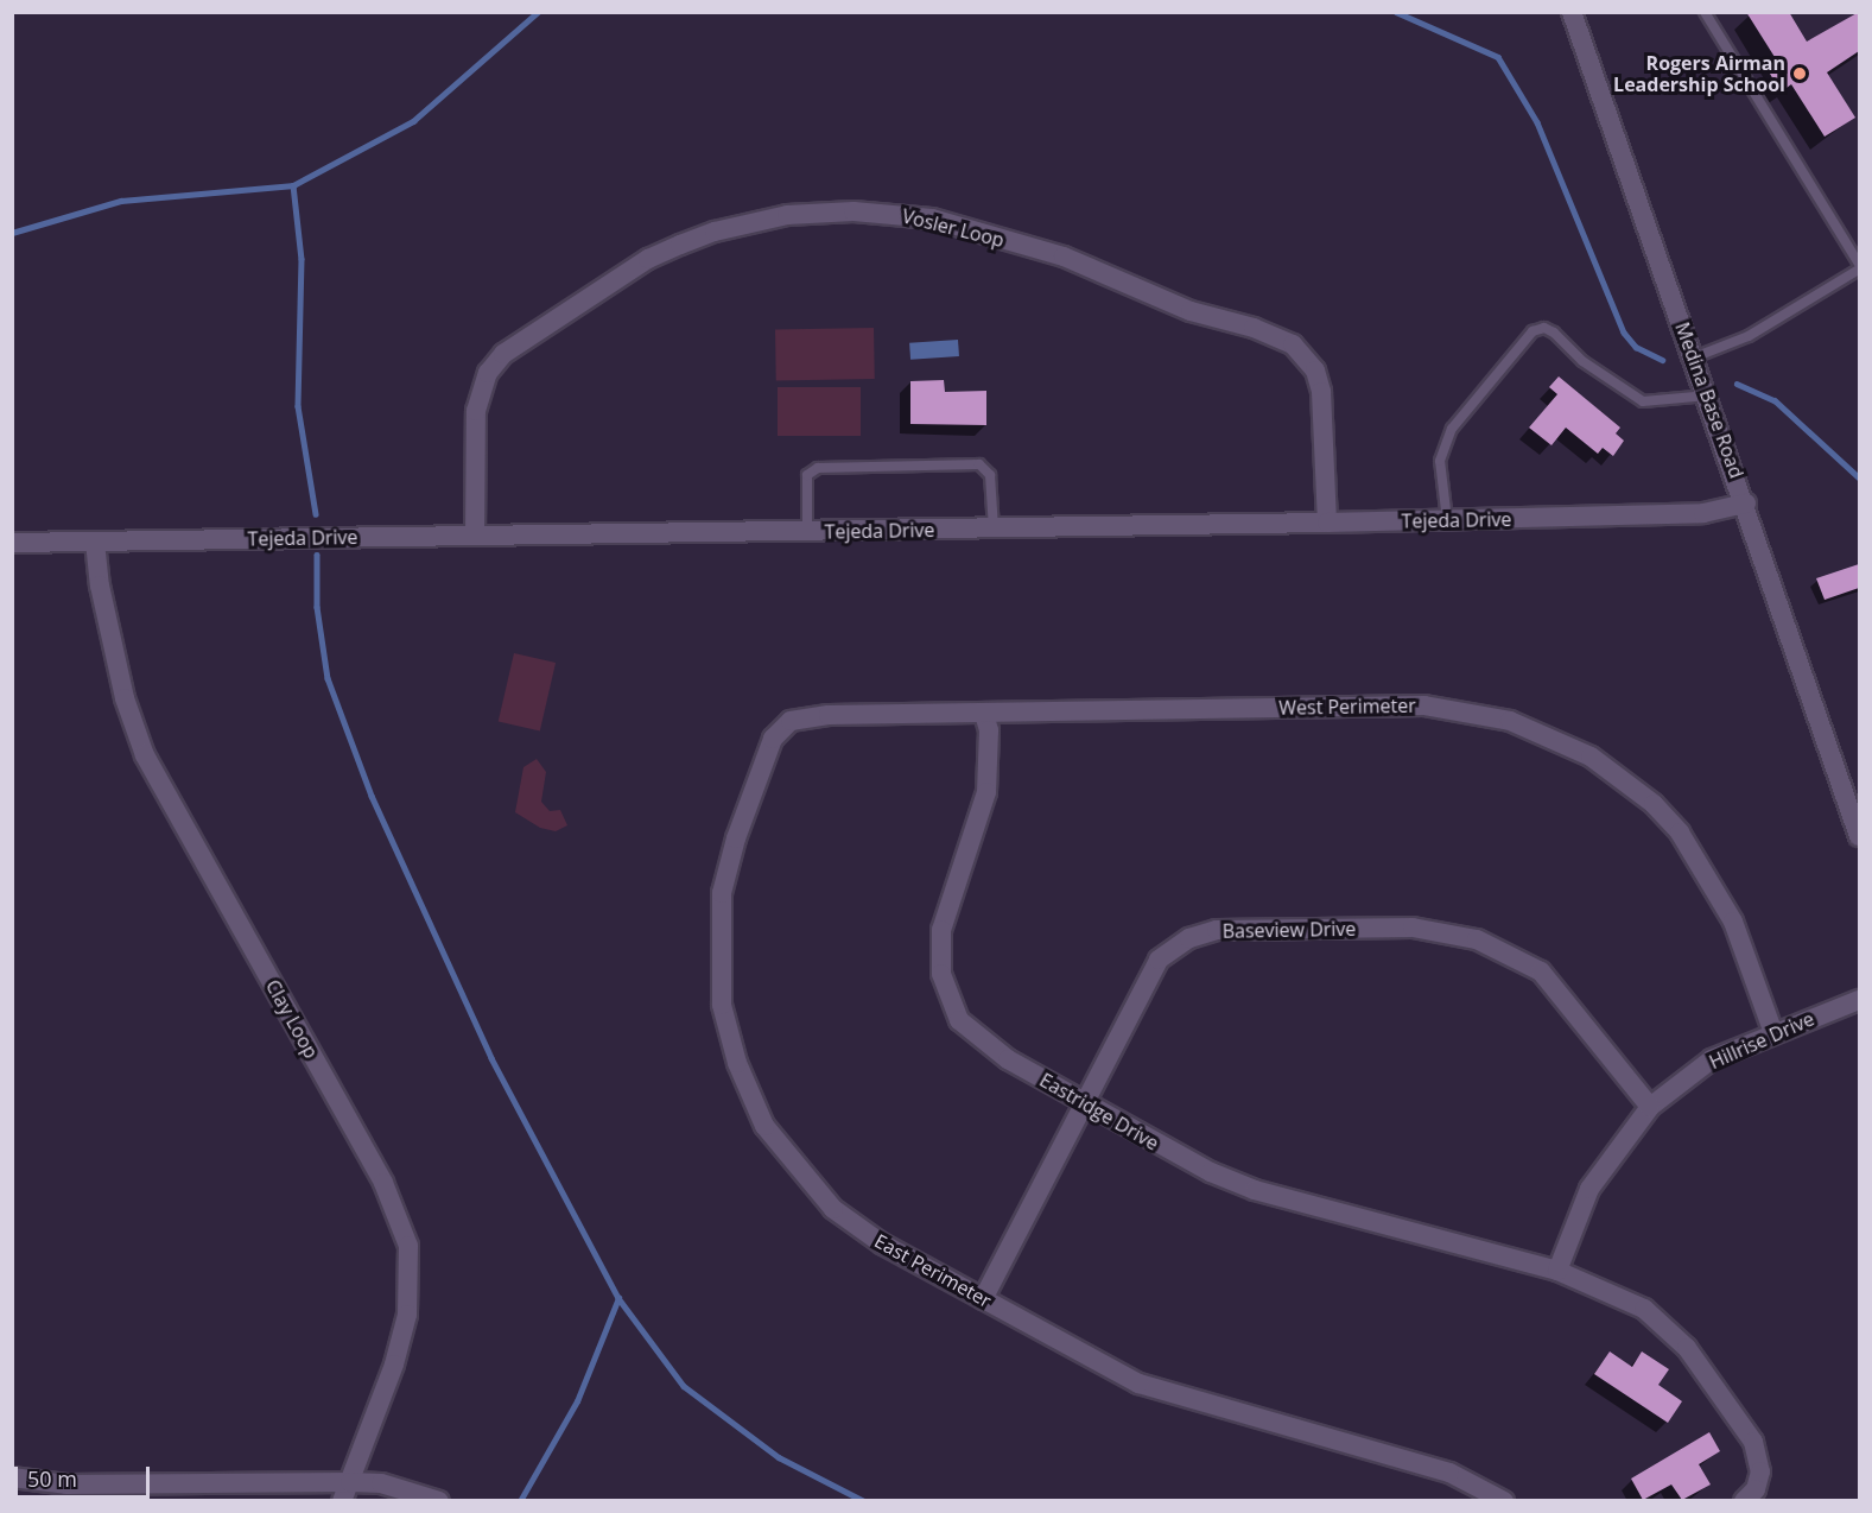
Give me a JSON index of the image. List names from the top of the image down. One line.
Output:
{"streets":{"street":["Vosler Loop","Medina Base Road","Tejeda Drive","West Perimeter","Baseview Drive","Clay Loop","Hillrise Drive","Eastridge Drive","East Perimeter"]},"crossings":[["Vosler Loop","Tejeda Drive"],["Medina Base Road","Tejeda Drive"],["Tejeda Drive","Clay Loop"],["West Perimeter","Hillrise Drive"],["West Perimeter","Eastridge Drive"],["West Perimeter","East Perimeter"],["Baseview Drive","Hillrise Drive"],["Baseview Drive","Eastridge Drive"],["Baseview Drive","East Perimeter"],["Hillrise Drive","Eastridge Drive"]],"places":["Rogers Airman Leadership School"],"scale_bar":"50 m"}
